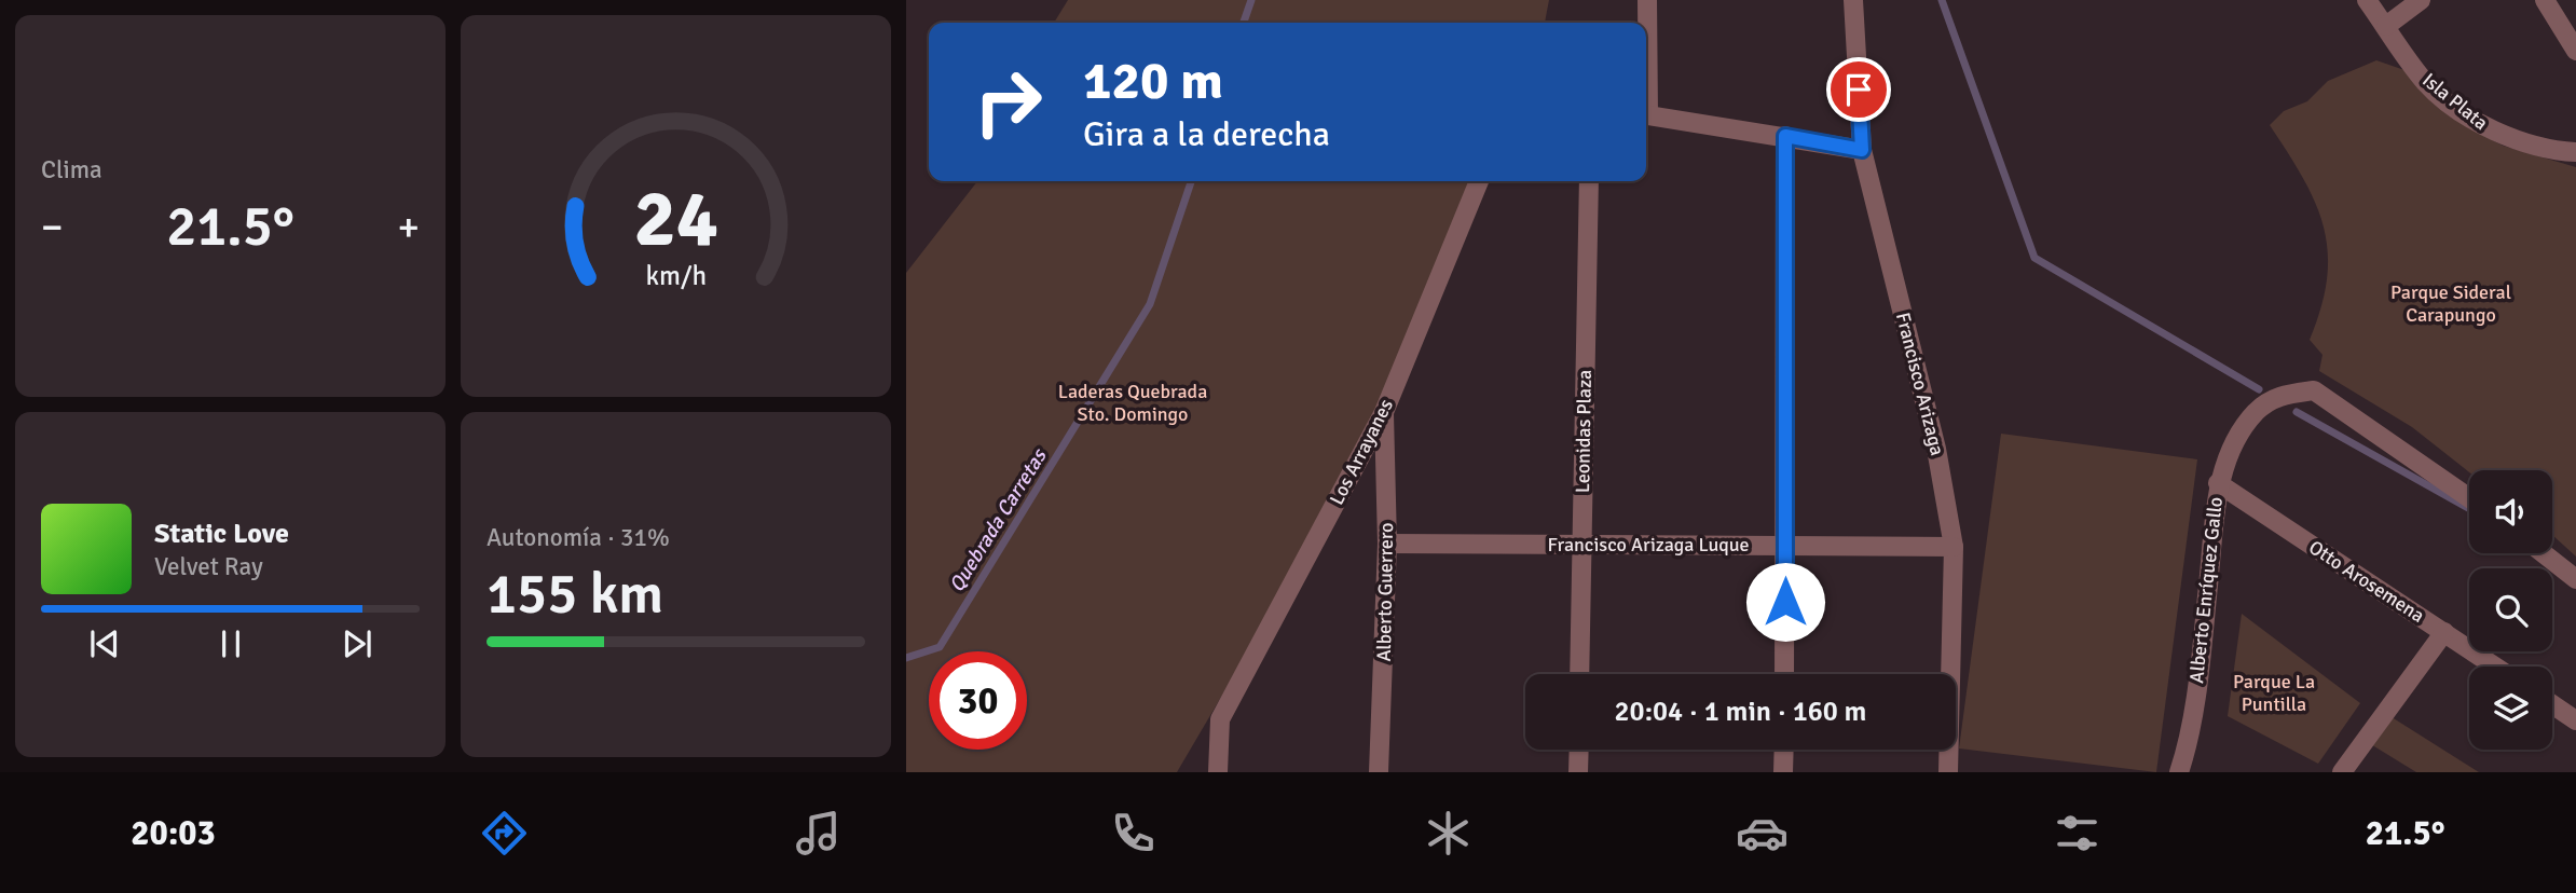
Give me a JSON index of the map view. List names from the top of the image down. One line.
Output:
{"streets":{"street":["Isla Plata","Francisco Arizaga","Leonidas Plaza","Los Arrayanes","Francisco Arizaga Luque","Otto Arosemena","Alberto Enríquez Gallo","Alberto Guerrero"]},"crossings":[["Francisco Arizaga","Francisco Arizaga Luque"],["Leonidas Plaza","Francisco Arizaga Luque"],["Los Arrayanes","Alberto Guerrero"],["Francisco Arizaga Luque","Alberto Guerrero"],["Otto Arosemena","Alberto Enríquez Gallo"]],"water":["Quebrada Carretas"],"parks":["Parque Sideral Carapungo","Laderas Quebrada Sto. Domingo","Parque La Puntilla"],"page":{"tile":["Clima",["Autonomía · 31%","155 km"]],"turn":["120 m","Gira a la derecha"],"heat":["−","21.5°","+"],"song":["Static Love","Velvet Ray"],"limit":"30","trip":"20:04 · 1 min · 160 m","tabs":["20:03","21.5°"],"gauge":["24","km/h"]}}
